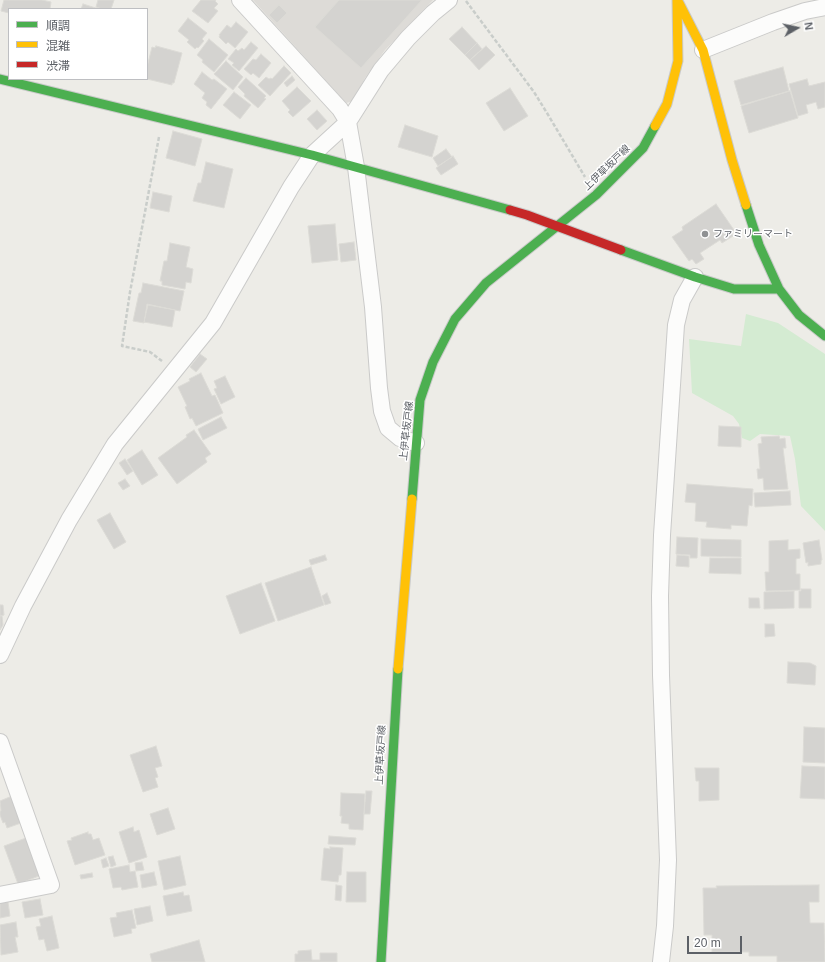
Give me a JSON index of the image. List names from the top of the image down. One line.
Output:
{"streets":{"street":["上伊草坂戸線"]},"places":["ファミリーマート"],"legend":["順調","混雑","渋滞"],"scale_bar":"20 m","north":"right"}
